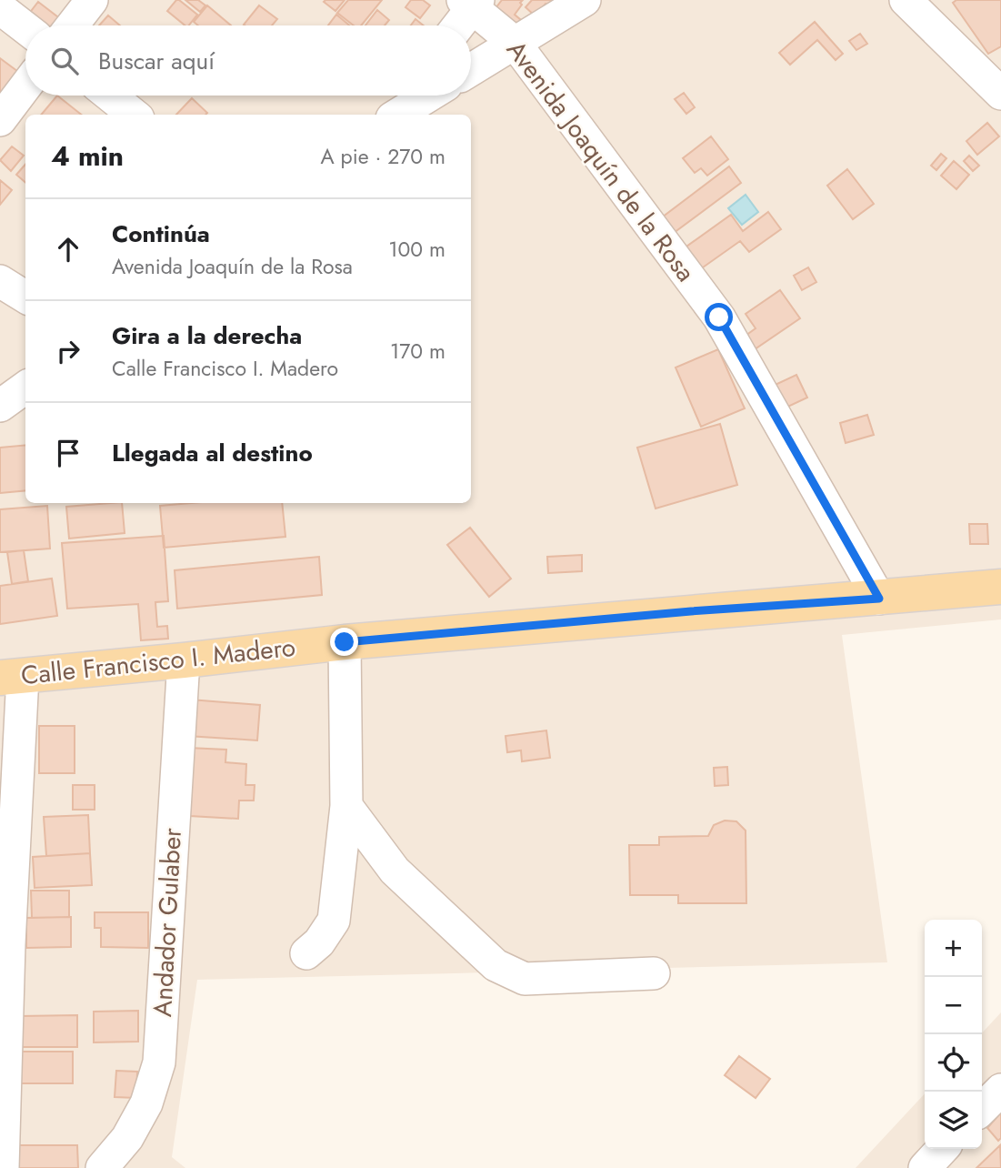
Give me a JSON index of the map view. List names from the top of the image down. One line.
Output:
{"streets":{"main road":["Calle Francisco I. Madero"],"street":["Avenida Joaquín de la Rosa","Andador Gulaber"]},"crossings":[["Avenida Joaquín de la Rosa","Calle Francisco I. Madero"],["Calle Francisco I. Madero","Andador Gulaber"]],"page":{"search":"Buscar aquí","heading":["4 min","A pie · 270 m"],"list":[["Continúa","Avenida Joaquín de la Rosa","100 m"],["Gira a la derecha","Calle Francisco I. Madero","170 m"],"Llegada al destino"],"map_buttons":["+","−"]}}
